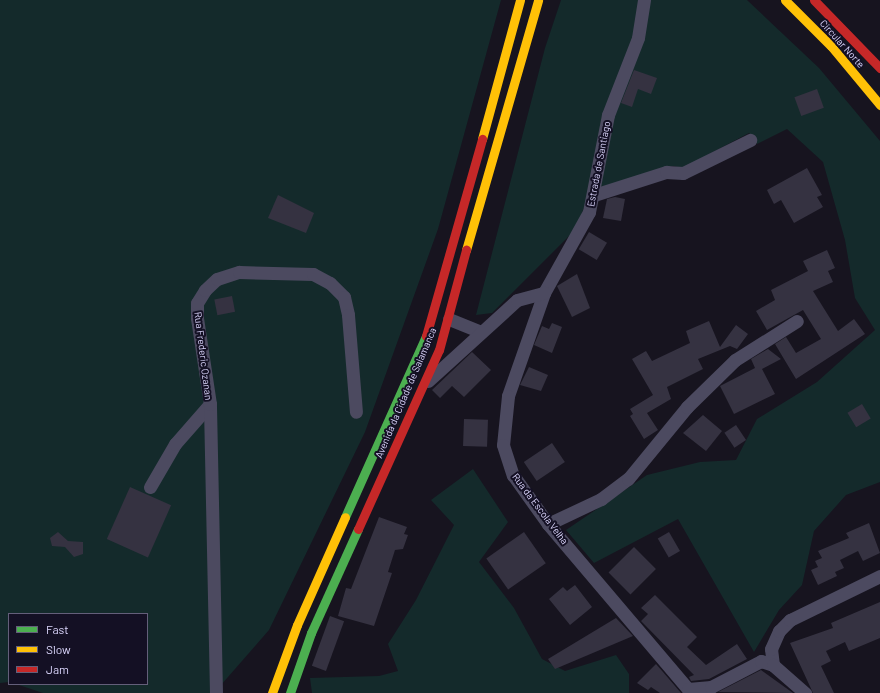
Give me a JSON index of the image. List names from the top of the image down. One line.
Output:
{"streets":{"street":["Circular Norte","Estrada de Santiago","Rua Frederic Ozanan","Avenida da Cidade de Salamanca","Rua da Escola Velha"]},"crossings":[["Estrada de Santiago","Rua da Escola Velha"]],"legend":["Fast","Slow","Jam"]}
